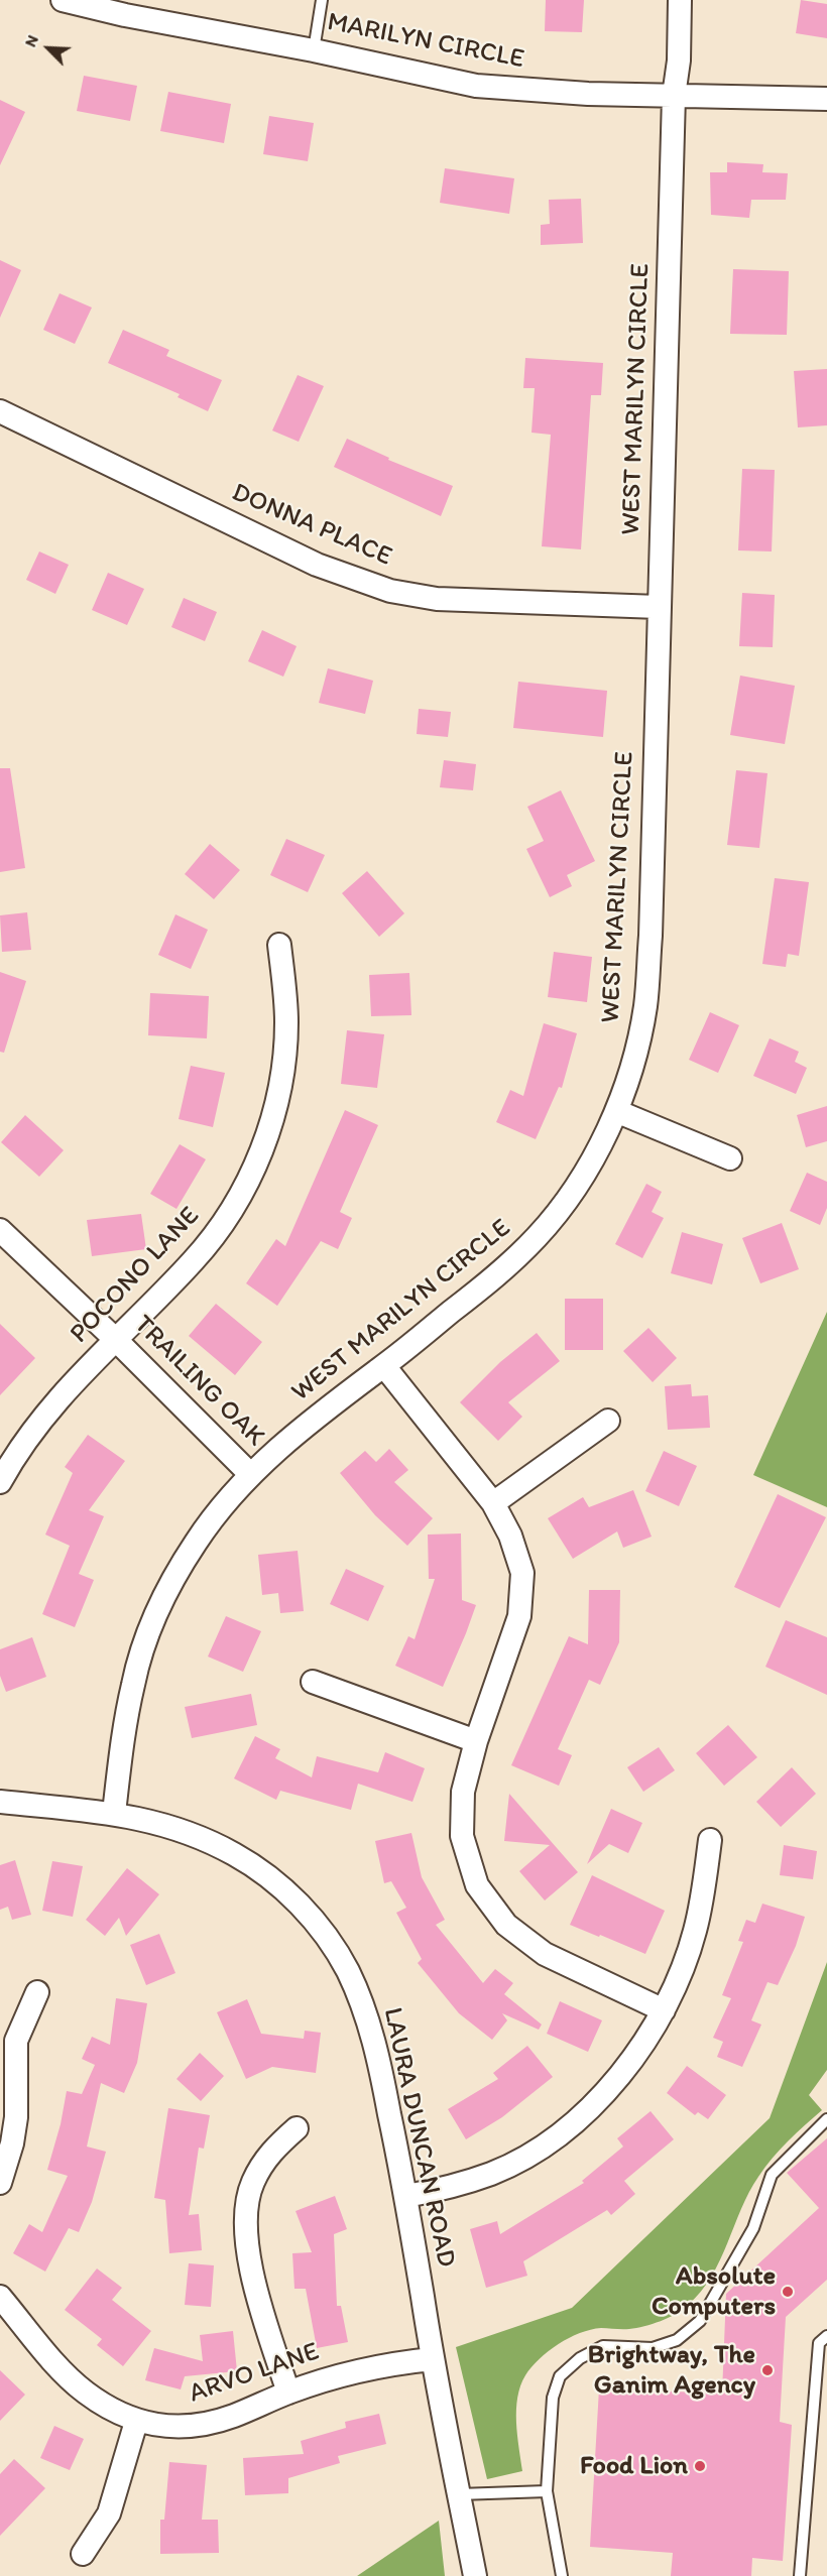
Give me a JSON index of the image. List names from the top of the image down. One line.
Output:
{"streets":{"street":["MARILYN CIRCLE","WEST MARILYN CIRCLE","DONNA PLACE","POCONO LANE","TRAILING OAK","LAURA DUNCAN ROAD","ARVO LANE"]},"crossings":[["MARILYN CIRCLE","WEST MARILYN CIRCLE"],["WEST MARILYN CIRCLE","DONNA PLACE"],["WEST MARILYN CIRCLE","TRAILING OAK"],["WEST MARILYN CIRCLE","LAURA DUNCAN ROAD"],["POCONO LANE","TRAILING OAK"],["LAURA DUNCAN ROAD","ARVO LANE"]],"places":["Absolute Computers","Brightway, The Ganim Agency","Food Lion"],"north":"top left"}
